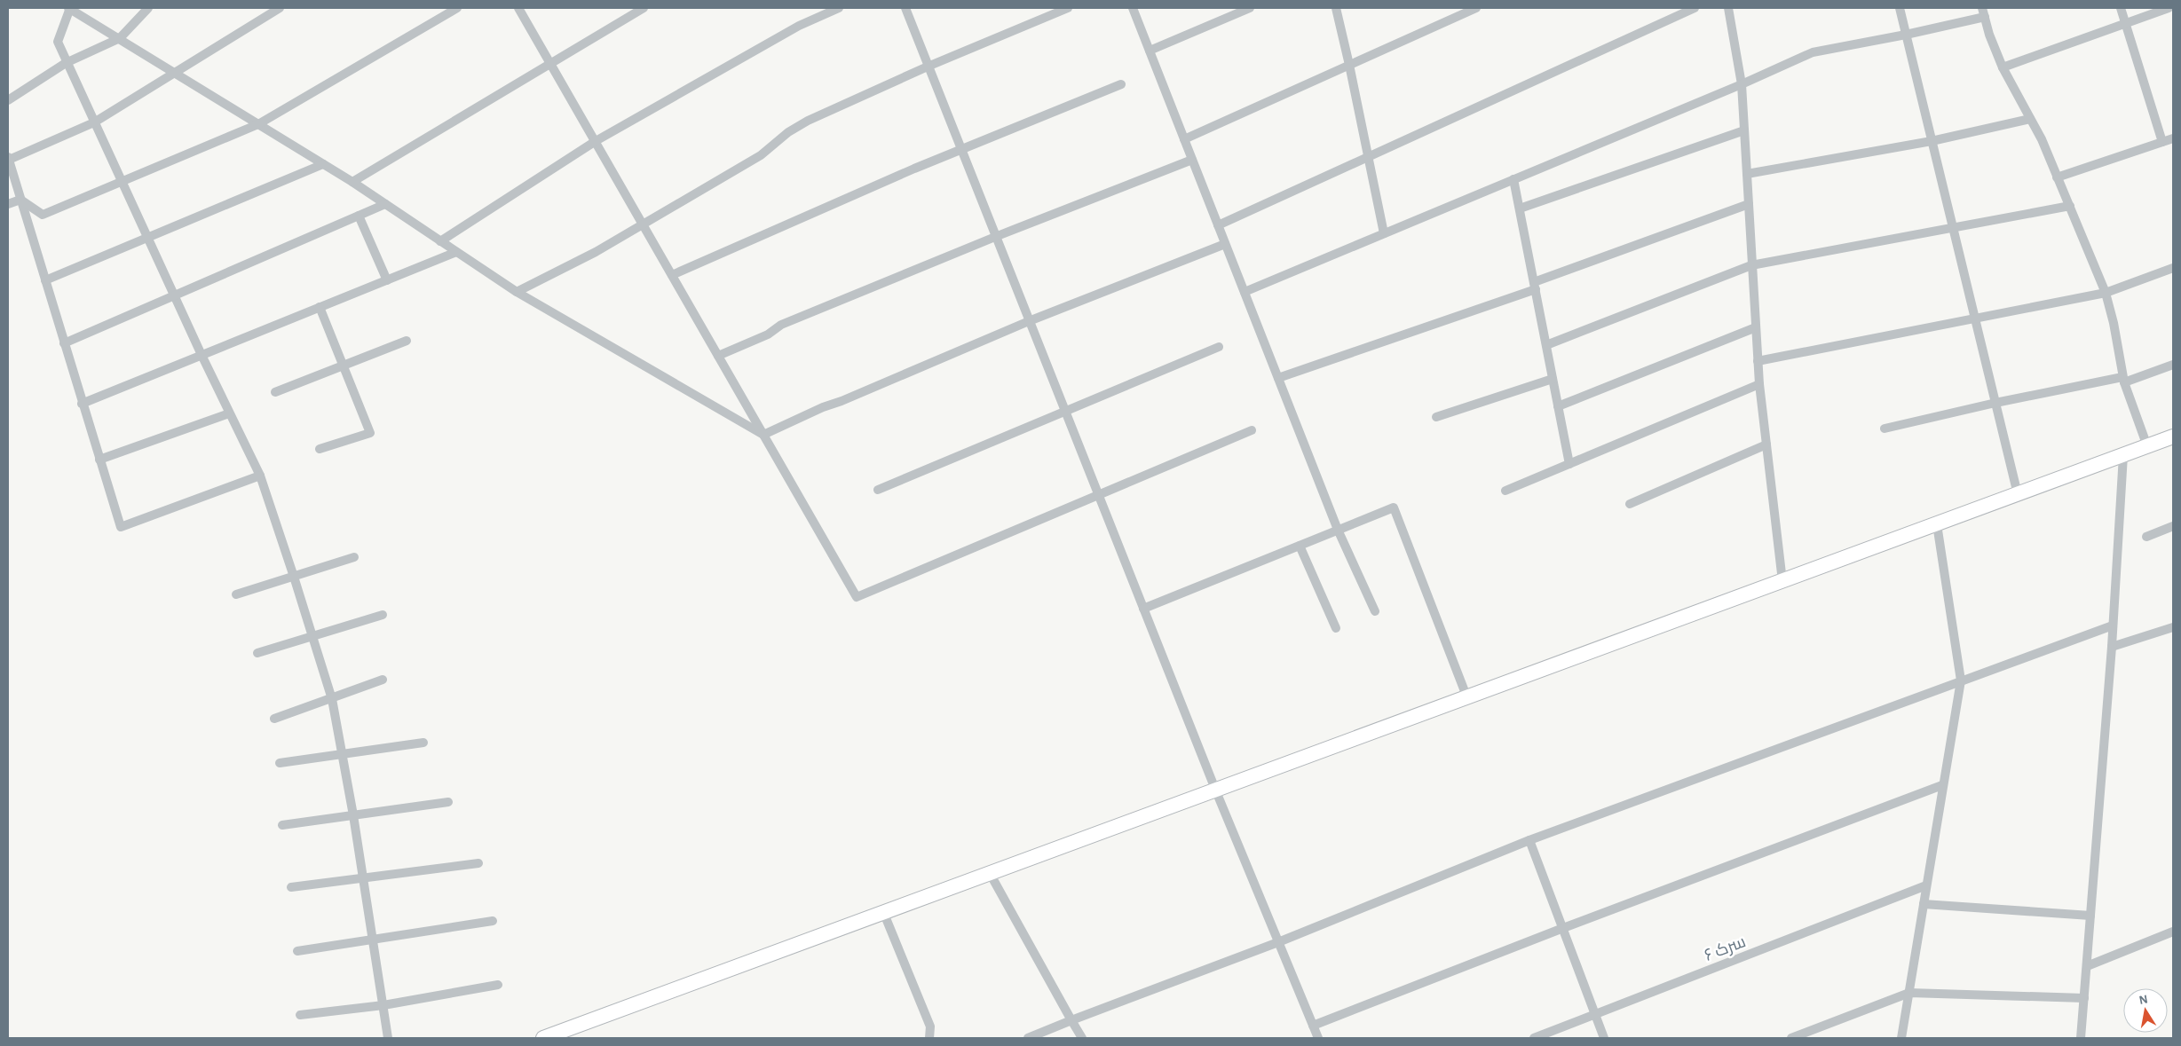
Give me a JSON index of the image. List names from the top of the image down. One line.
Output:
{"streets":{"street":["سرک ۶"]},"north":"top"}
